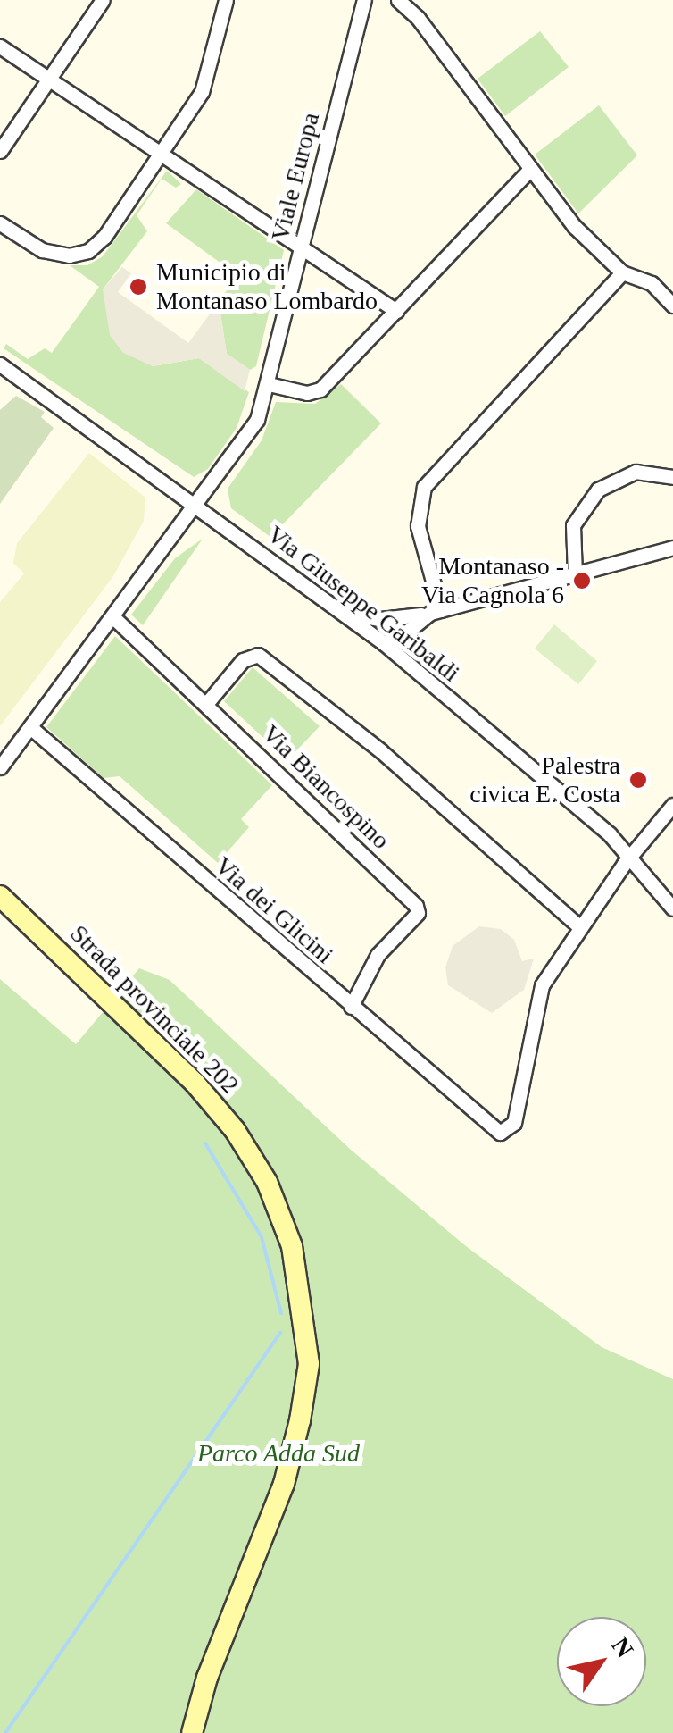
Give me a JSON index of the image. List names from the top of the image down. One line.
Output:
{"streets":{"street":["Viale Europa","Via Giuseppe Garibaldi","Via Biancospino","Via dei Glicini","Strada provinciale 202"]},"crossings":[["Viale Europa","Via Giuseppe Garibaldi"],["Viale Europa","Via Biancospino"],["Viale Europa","Via dei Glicini"],["Via Biancospino","Via dei Glicini"]],"parks":["Parco Adda Sud"],"places":["Municipio di Montanaso Lombardo","Montanaso - Via Cagnola 6","Palestra civica E. Costa"],"north":"top right"}
